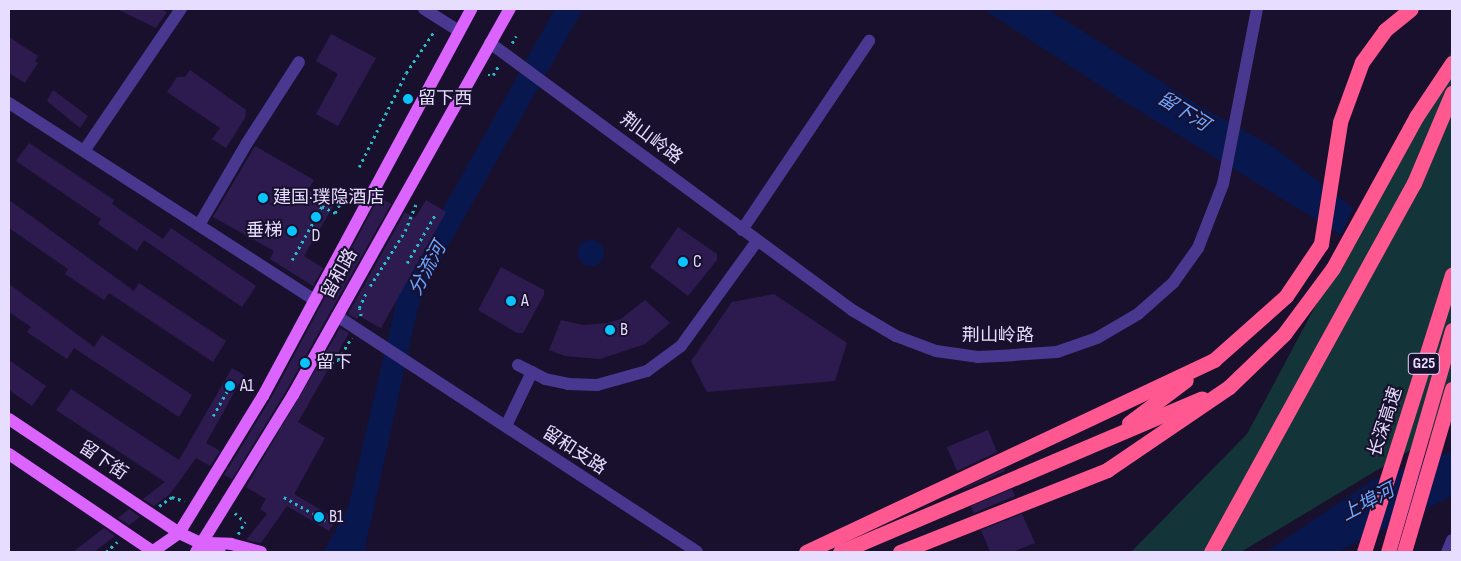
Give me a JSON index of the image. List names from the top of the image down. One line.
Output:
{"streets":{"highway":["G25","长深高速"],"main road":["留和路","留下街"],"street":["荆山岭路","留和支路"]},"crossings":[["荆山岭路","留和路"],["留和路","留和支路"],["留和路","留下街"]],"water":["留下河","分流河","上埠河"],"places":["留下西","建国·璞隐酒店","D","垂梯","C","A","B","留下","A1","B1"]}
